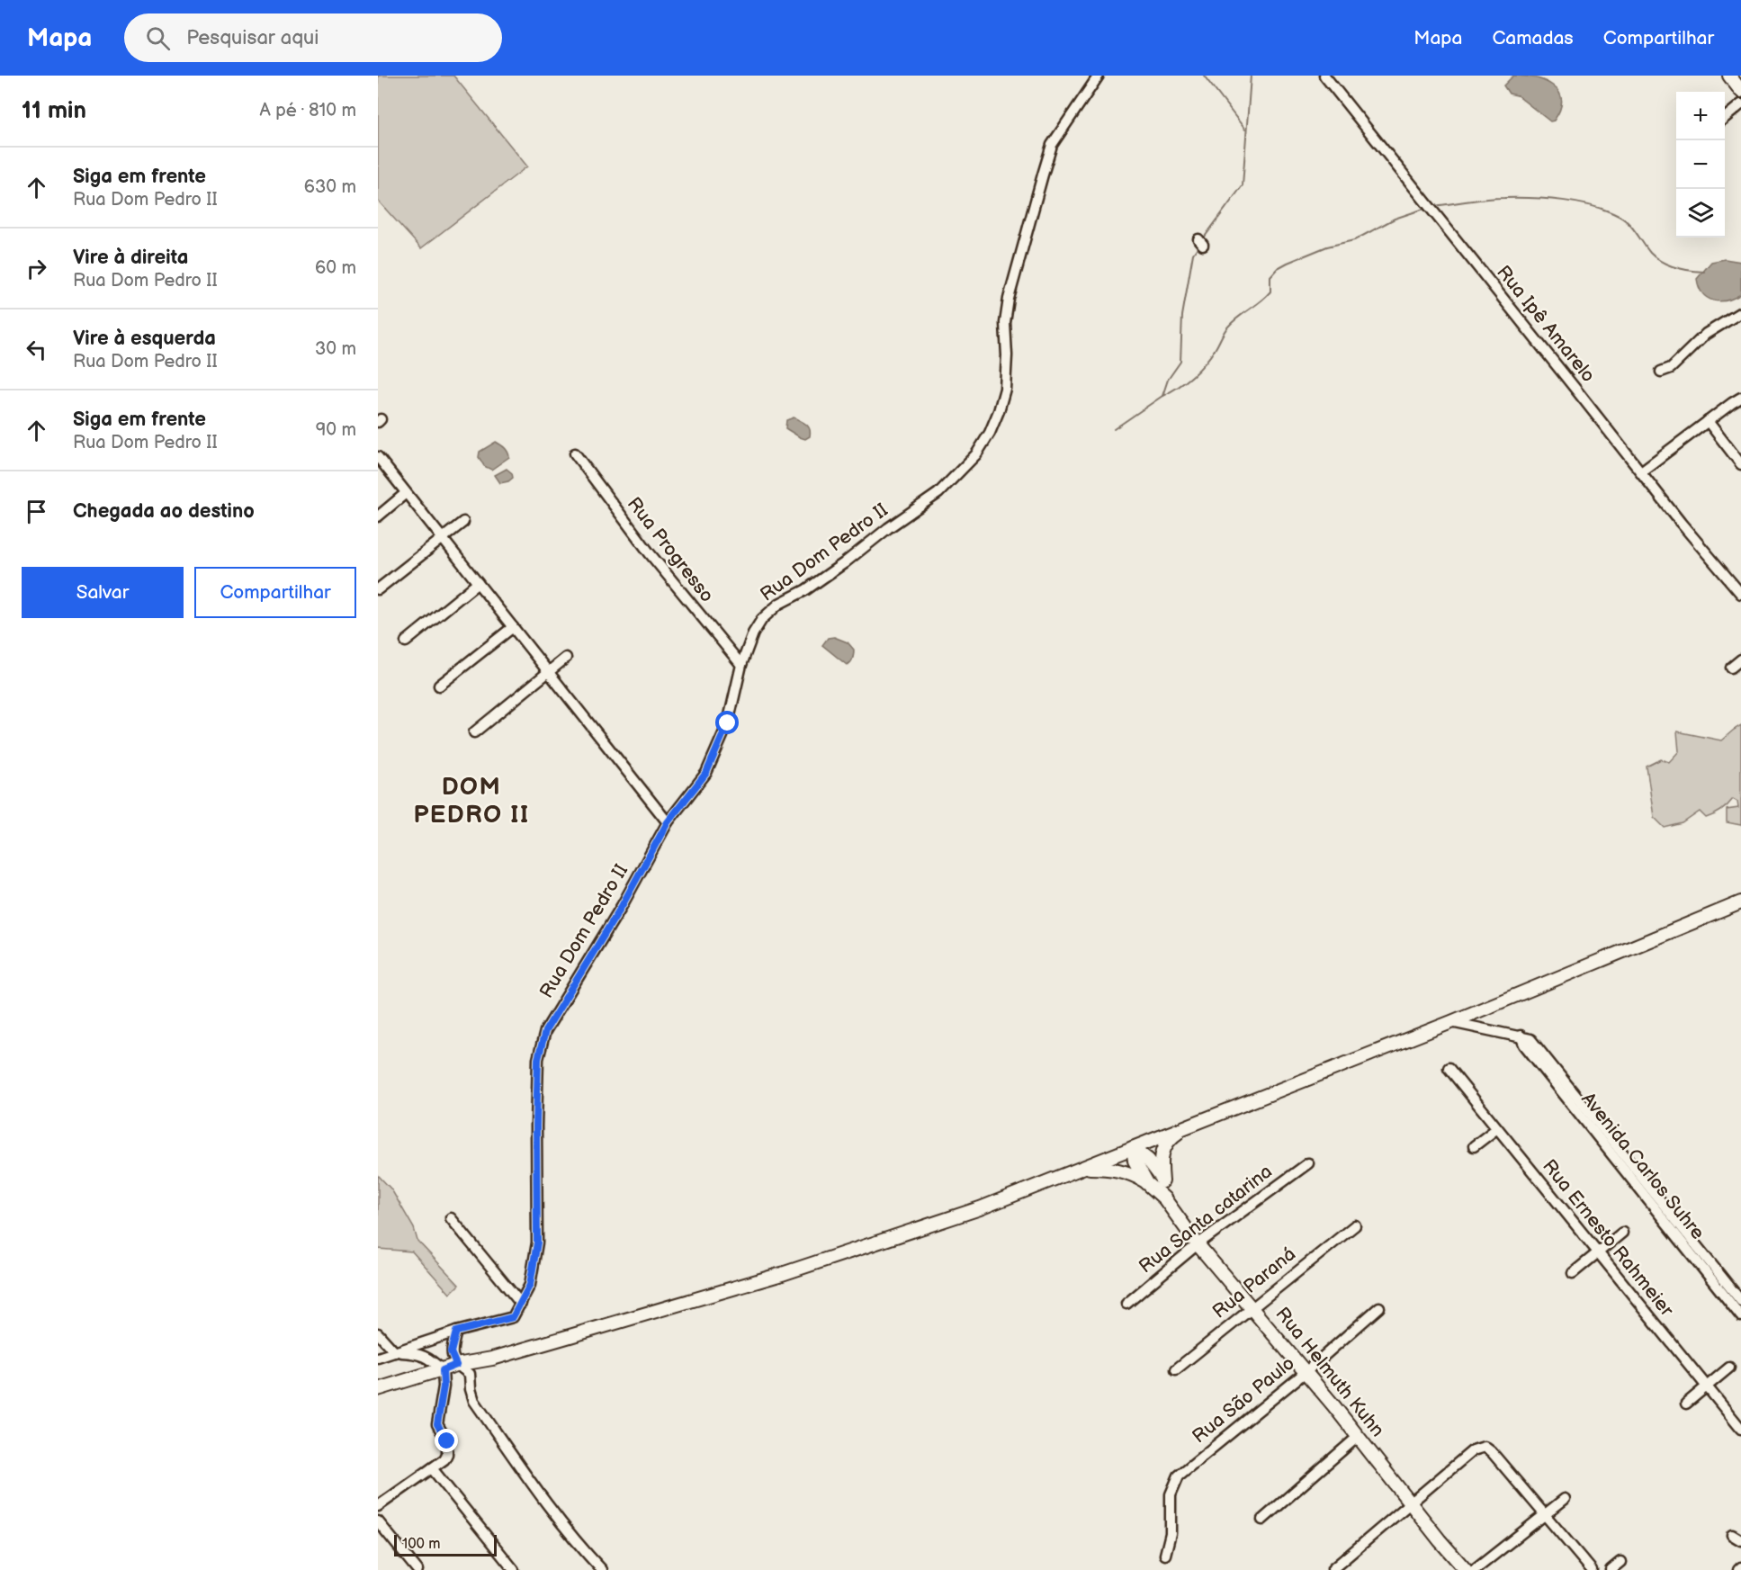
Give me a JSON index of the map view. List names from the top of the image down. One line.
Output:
{"streets":{"main road":["Rua Helmuth Kuhn"],"street":["Rua Ipê Amarelo","Rua Progresso","Rua Dom Pedro II","Avenida Carlos Suhre","Rua Santa catarina","Rua Ernesto Rahmeier","Rua Paraná","Rua São Paulo"]},"crossings":[["Rua Progresso","Rua Dom Pedro II"],["Rua Santa catarina","Rua Helmuth Kuhn"],["Rua Paraná","Rua Helmuth Kuhn"],["Rua Helmuth Kuhn","Rua São Paulo"]],"districts":["DOM PEDRO II"],"scale_bar":"100 m","page":{"header":"Mapa","search":"Pesquisar aqui","nav":["Mapa","Camadas","Compartilhar"],"heading":["11 min","A pé · 810 m"],"map_buttons":["+","−"],"list":[["Siga em frente","Rua Dom Pedro II","630 m"],["Vire à direita","Rua Dom Pedro II","60 m"],["Vire à esquerda","Rua Dom Pedro II","30 m"],["Siga em frente","Rua Dom Pedro II","90 m"],"Chegada ao destino"],"buttons":["Salvar","Compartilhar"],"scale":"100 m"}}
